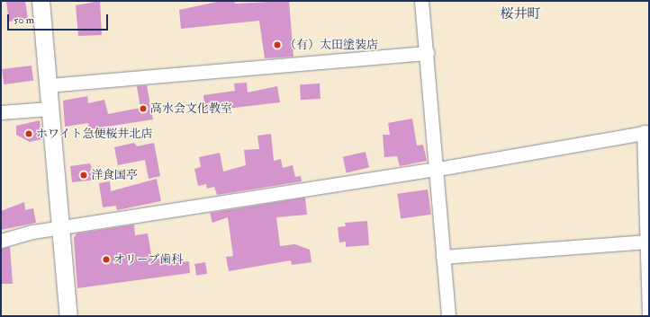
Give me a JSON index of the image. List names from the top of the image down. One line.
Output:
{"districts":["桜井町"],"places":["（有）太田塗装店","高水会文化教室","ホワイト急便桜井北店","洋食国亭","オリーブ歯科"],"scale_bar":"50 m"}
